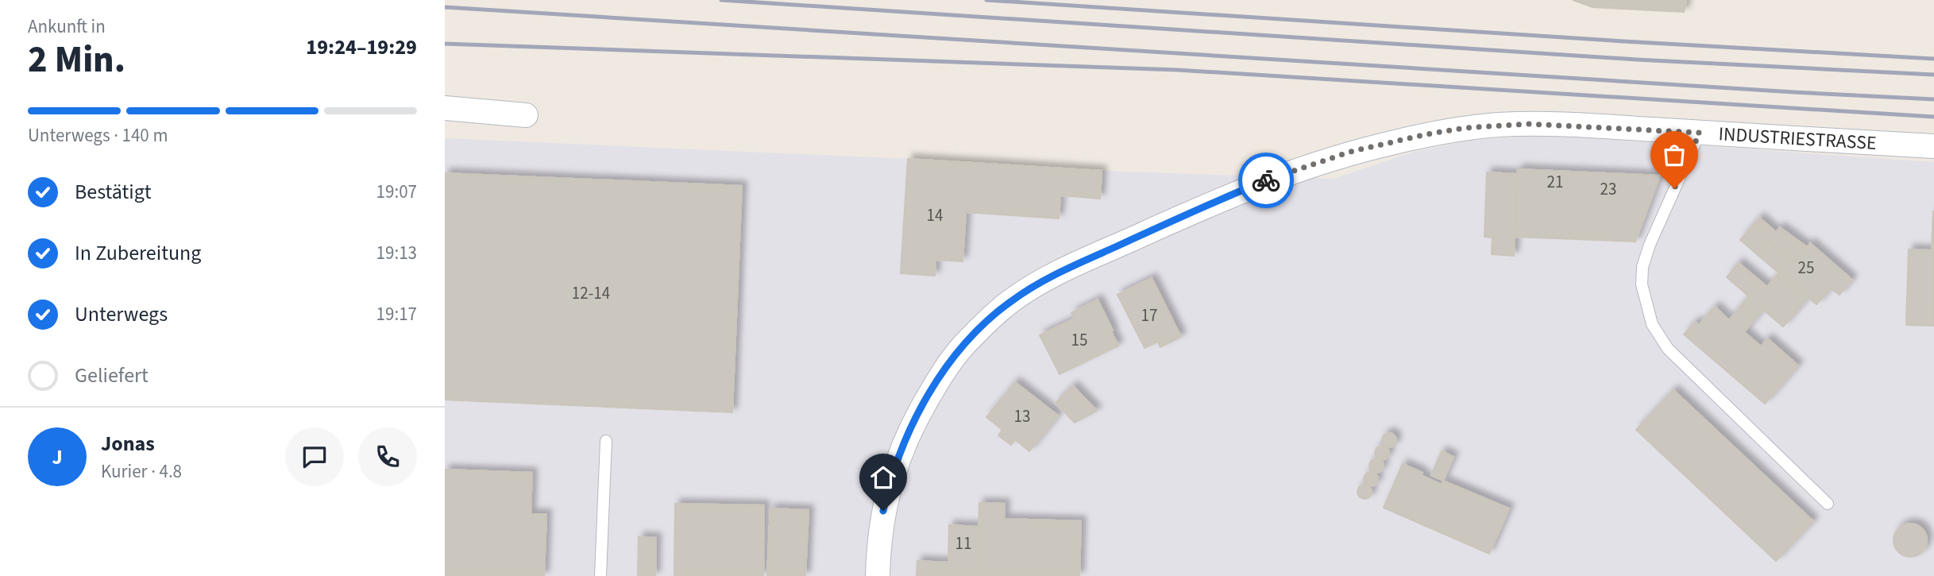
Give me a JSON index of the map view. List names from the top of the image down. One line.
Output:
{"streets":{"street":["INDUSTRIESTRASSE"]},"house_numbers":["21","23","14","25","12-14","17","15","13","11"],"page":{"heading":["2 Min.","Ankunft in","19:24–19:29"],"panel":["Jonas","Kurier · 4.8"],"bar":"Unterwegs · 140 m","list":[["Bestätigt","19:07"],["In Zubereitung","19:13"],["Unterwegs","19:17"],"Geliefert"],"round":"J"}}
